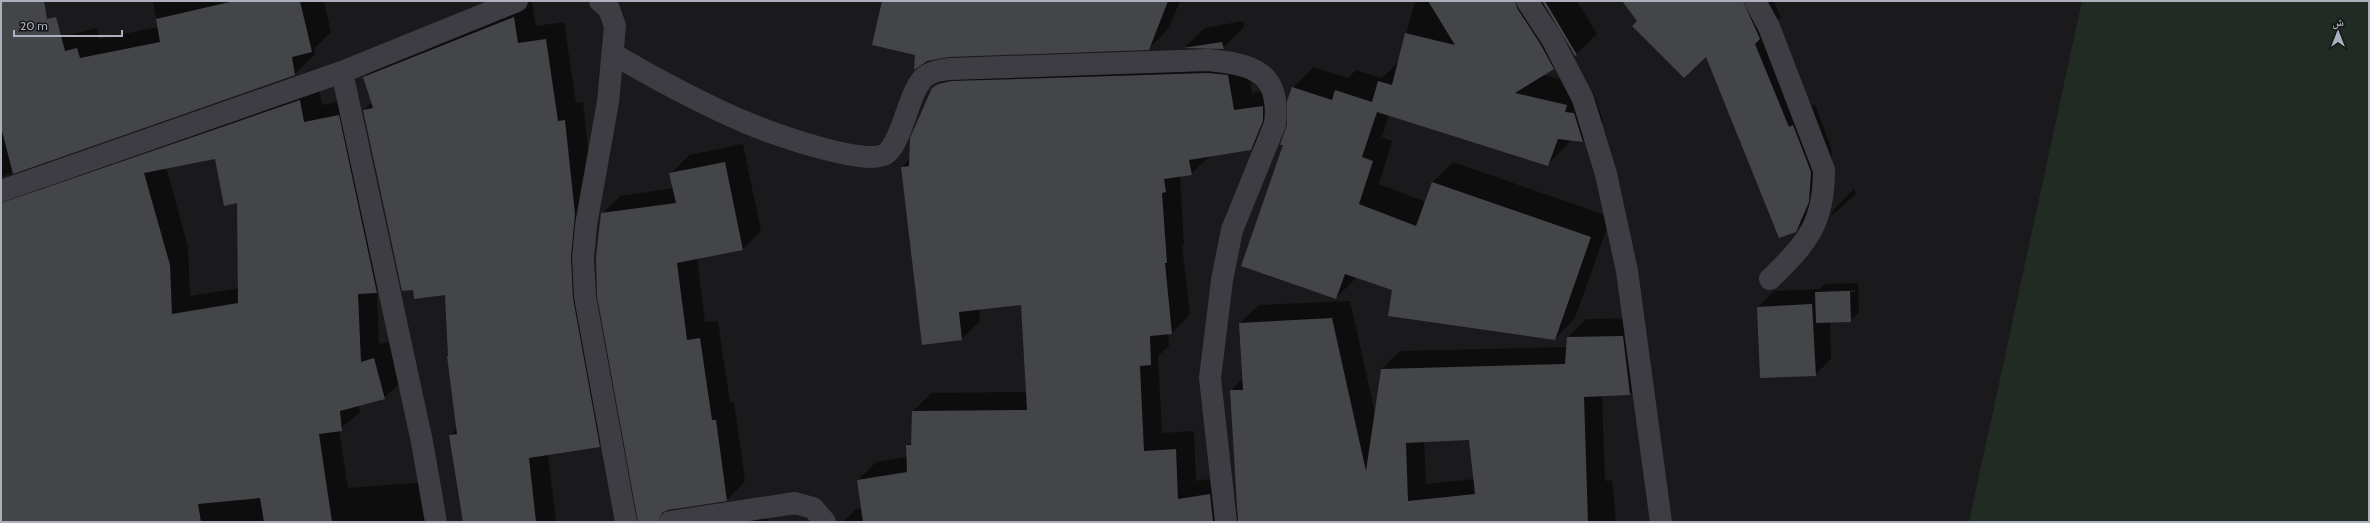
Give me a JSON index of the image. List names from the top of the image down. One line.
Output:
{"scale_bar":"20 m","north":"top"}
